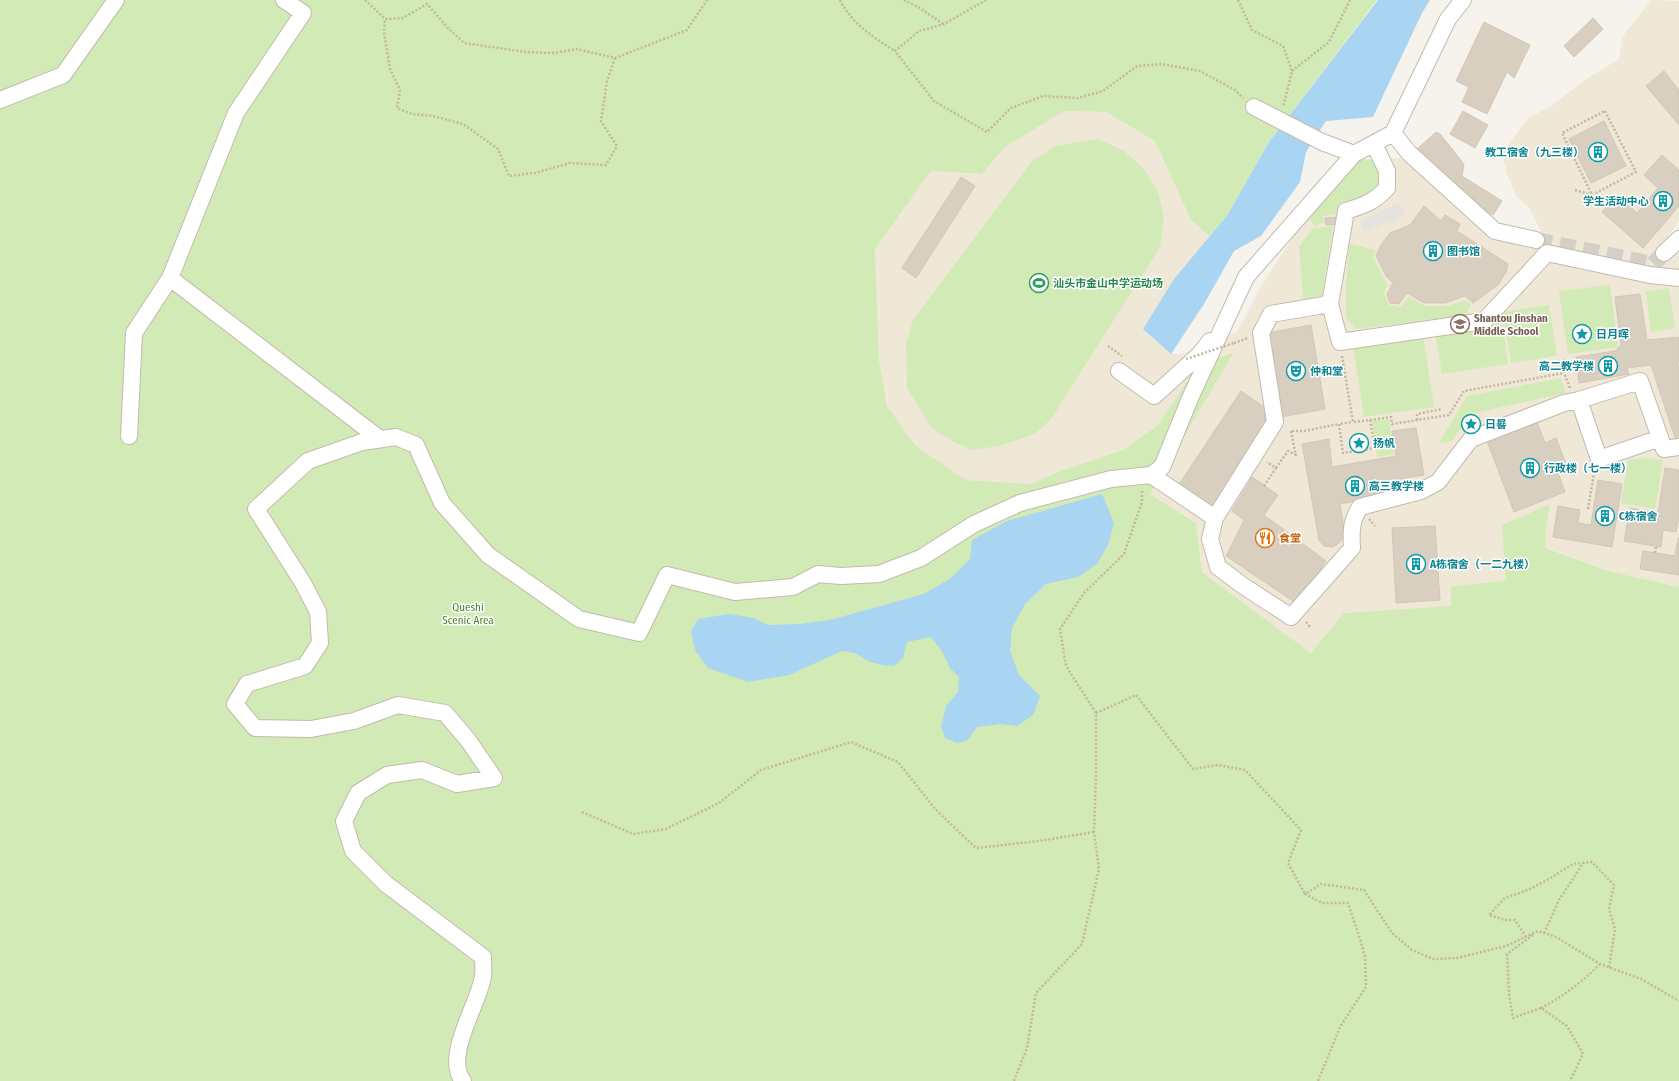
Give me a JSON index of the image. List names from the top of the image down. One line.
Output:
{"parks":["Queshi Scenic Area"],"places":{"building":["教工宿舍（九三楼）","学生活动中心","图书馆","高二教学楼","行政楼（七一楼）","高三教学楼","C栋宿舍","A栋宿舍（一二九楼）"],"sports":["汕头市金山中学运动场"],"school or university":["Shantou Jinshan Middle School"],"place":["日月晖","日晷","扬帆"],"theatre":["仲和堂"],"restaurant":["食堂"]}}
